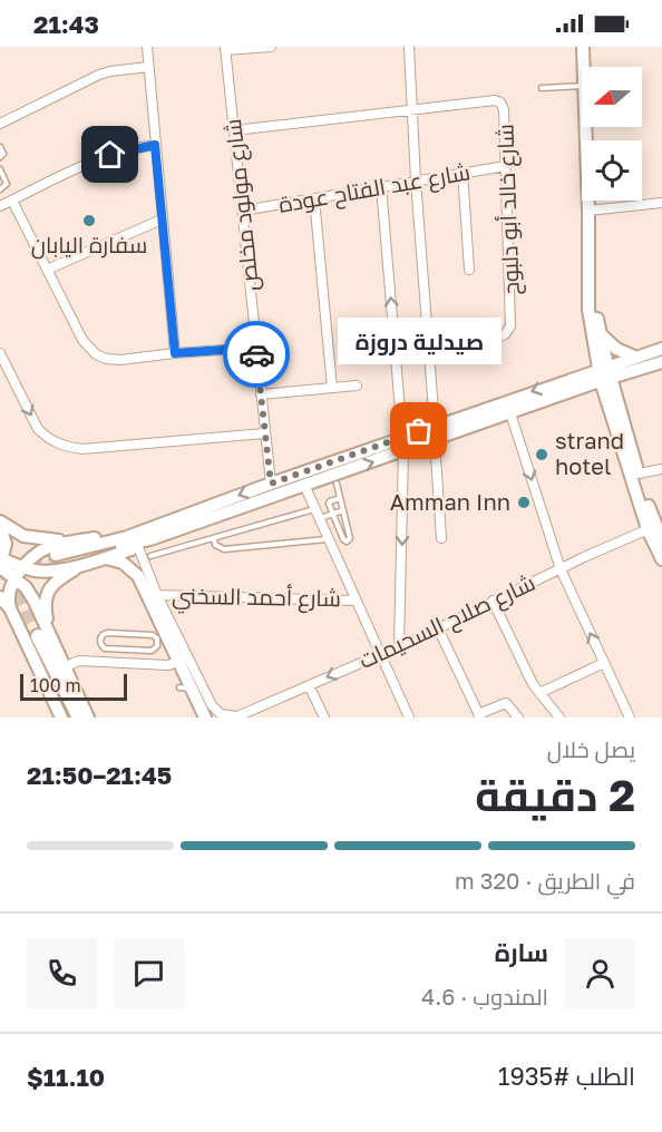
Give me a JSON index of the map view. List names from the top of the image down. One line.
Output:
{"streets":{"street":["شارع عبد الفتاح عودة","شارع مولود مخلص","شارع خالد أبو دلبوح","شارع أحمد السخني","شارع صلاح السحيمات"]},"crossings":[["شارع عبد الفتاح عودة","شارع مولود مخلص"],["شارع عبد الفتاح عودة","شارع خالد أبو دلبوح"],["شارع مولود مخلص","شارع خالد أبو دلبوح"],["شارع أحمد السخني","شارع صلاح السحيمات"]],"places":["سفارة اليابان","صيدلية دروزة","strand hotel","Amman Inn"],"scale_bar":"100 m","north":"left","page":{"status":"21:43","bubble":"صيدلية دروزة","scale":"100 m","heading":["2 دقيقة","يصل خلال","21:45–21:50"],"panel":["سارة","المندوب · 4.6","الطلب #1935","$11.10"],"bar":"في الطريق · 320 m"}}
